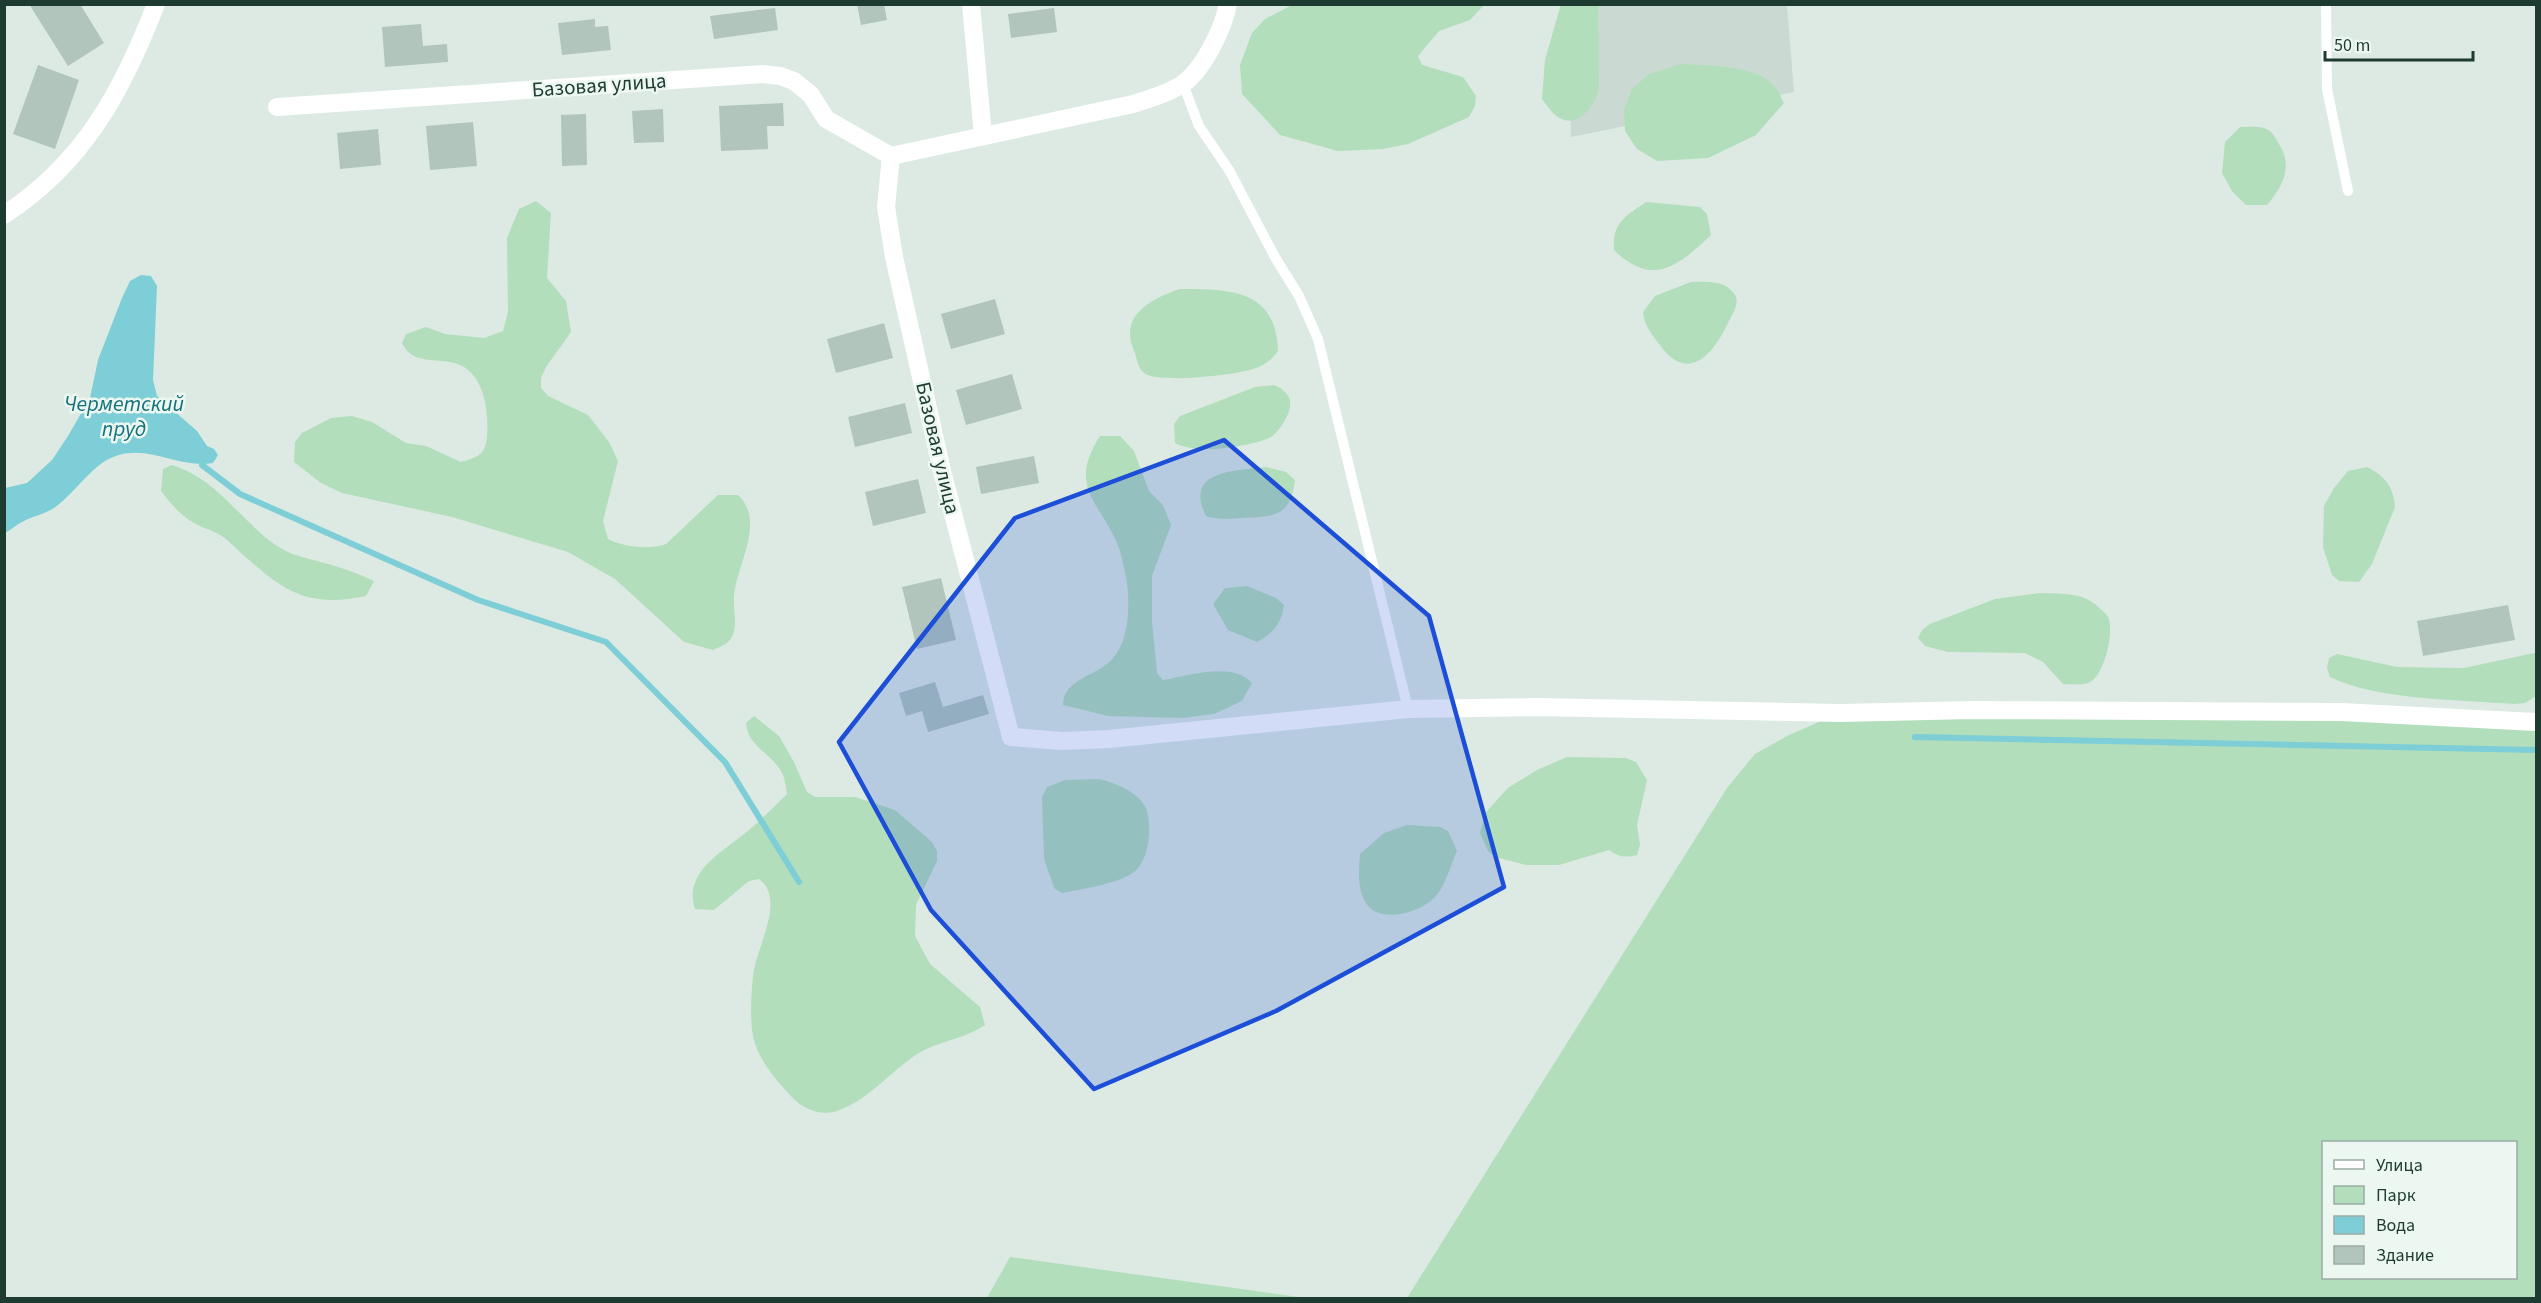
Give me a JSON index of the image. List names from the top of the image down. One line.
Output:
{"streets":{"street":["Базовая улица"]},"water":["Черметский пруд"],"legend":["Улица","Парк","Вода","Здание"],"scale_bar":"50 m"}
